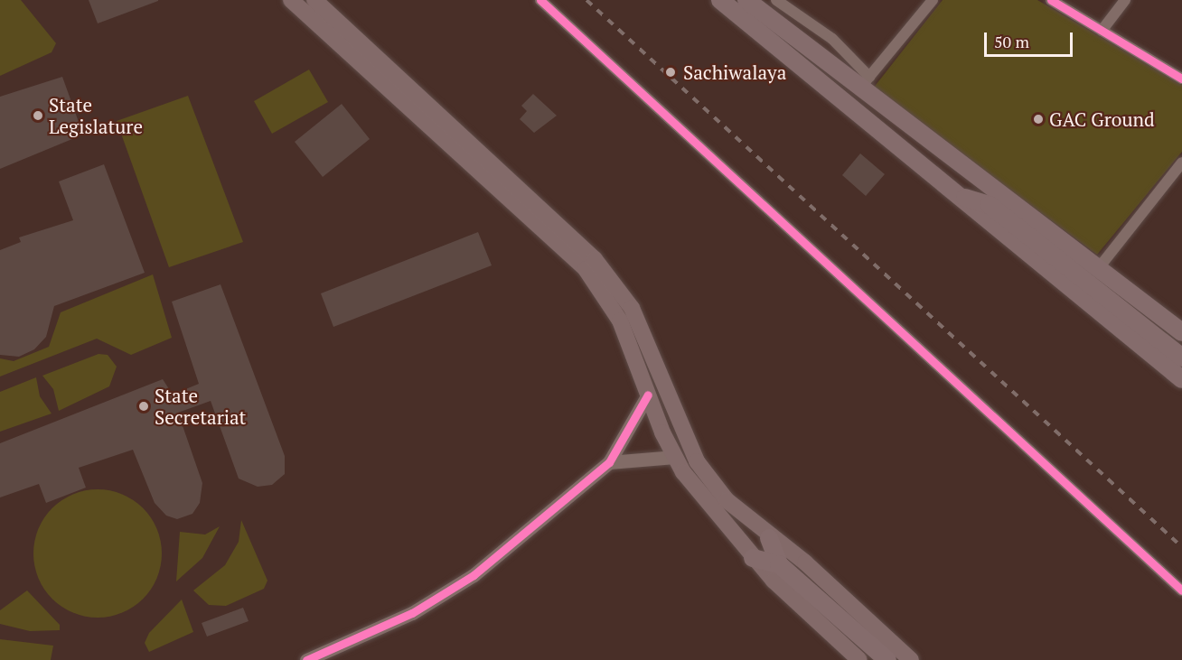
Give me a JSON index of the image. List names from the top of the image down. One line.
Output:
{"places":["Sachiwalaya","State Legislature","GAC Ground","State Secretariat"],"scale_bar":"50 m"}
